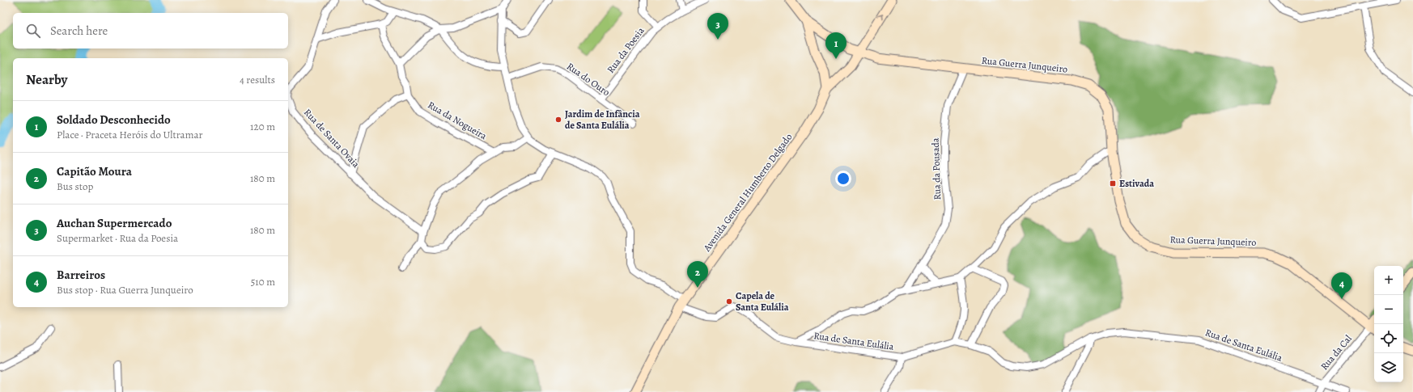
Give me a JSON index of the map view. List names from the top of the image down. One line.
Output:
{"streets":{"street":["Rua da Poesia","Rua Guerra Junqueiro","Rua do Ouro","Rua da Nogueira","Rua de Santa Ovaia","Rua da Pousada","Avenida General Humberto Delgado","Rua de Santa Eulália","Rua da Cal"]},"crossings":[["Rua da Poesia","Rua do Ouro"],["Rua Guerra Junqueiro","Rua da Pousada"],["Rua Guerra Junqueiro","Rua da Cal"],["Avenida General Humberto Delgado","Rua de Santa Eulália"],["Rua de Santa Eulália","Rua da Cal"]],"places":{"other":["Jardim de Infância de Santa Eulália","Capela de Santa Eulália"],"transit":["Estivada"]},"page":{"pins":["3","1","2","4"],"search":"Search here","heading":["Nearby","4 results"],"list":[{"mark":"1","name":"Soldado Desconhecido","note":"Place · Praceta Heróis do Ultramar","value":"120 m"},{"mark":"2","name":"Capitão Moura","note":"Bus stop","value":"180 m"},{"mark":"3","name":"Auchan Supermercado","note":"Supermarket · Rua da Poesia","value":"180 m"},{"mark":"4","name":"Barreiros","note":"Bus stop · Rua Guerra Junqueiro","value":"510 m"}],"map_buttons":["+","−"]}}
